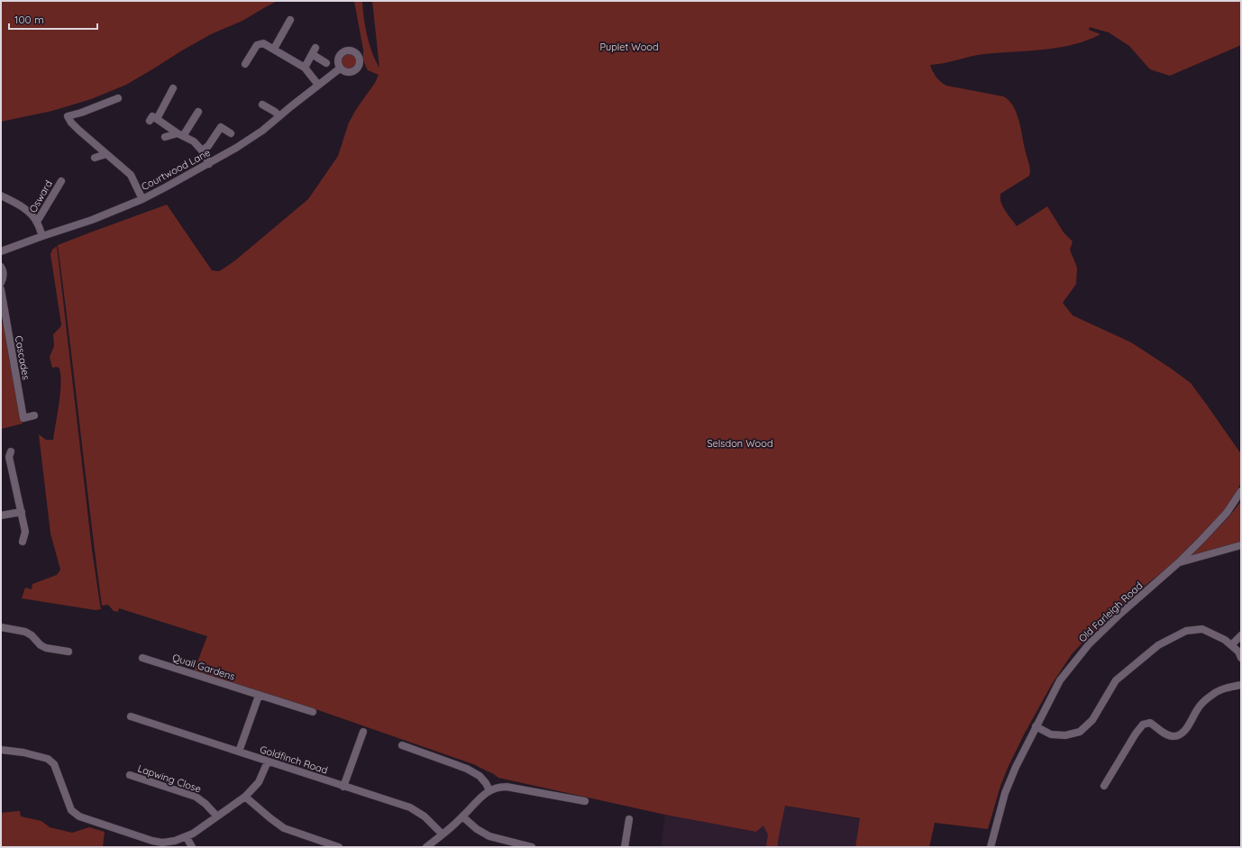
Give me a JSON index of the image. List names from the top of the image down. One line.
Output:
{"streets":{"street":["Courtwood Lane","Osward","Cascades","Old Farleigh Road","Quail Gardens","Goldfinch Road","Lapwing Close"]},"crossings":[["Courtwood Lane","Osward"]],"parks":["Puplet Wood","Selsdon Wood"],"scale_bar":"100 m"}
